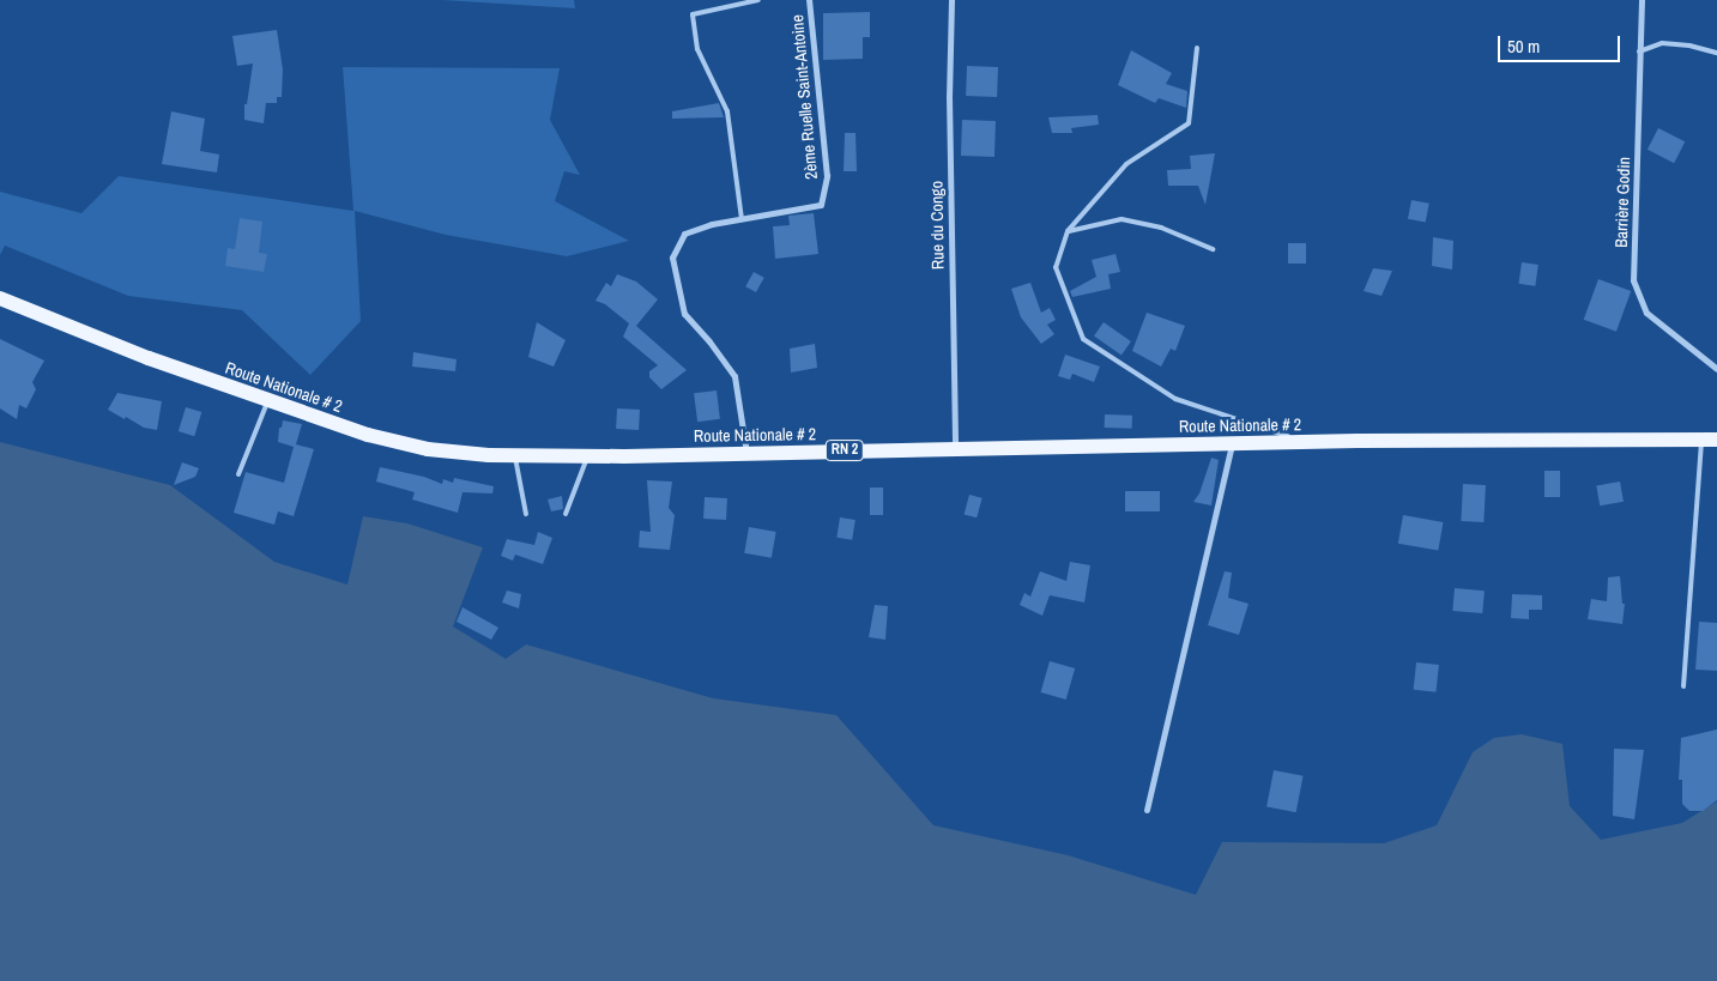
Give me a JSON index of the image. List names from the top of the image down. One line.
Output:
{"streets":{"main road":["Route Nationale # 2","RN 2"],"street":["2ème Ruelle Saint-Antoine","Barrière Godin","Rue du Congo"]},"crossings":[["2ème Ruelle Saint-Antoine","Route Nationale # 2"],["Rue du Congo","Route Nationale # 2"]],"scale_bar":"50 m"}
